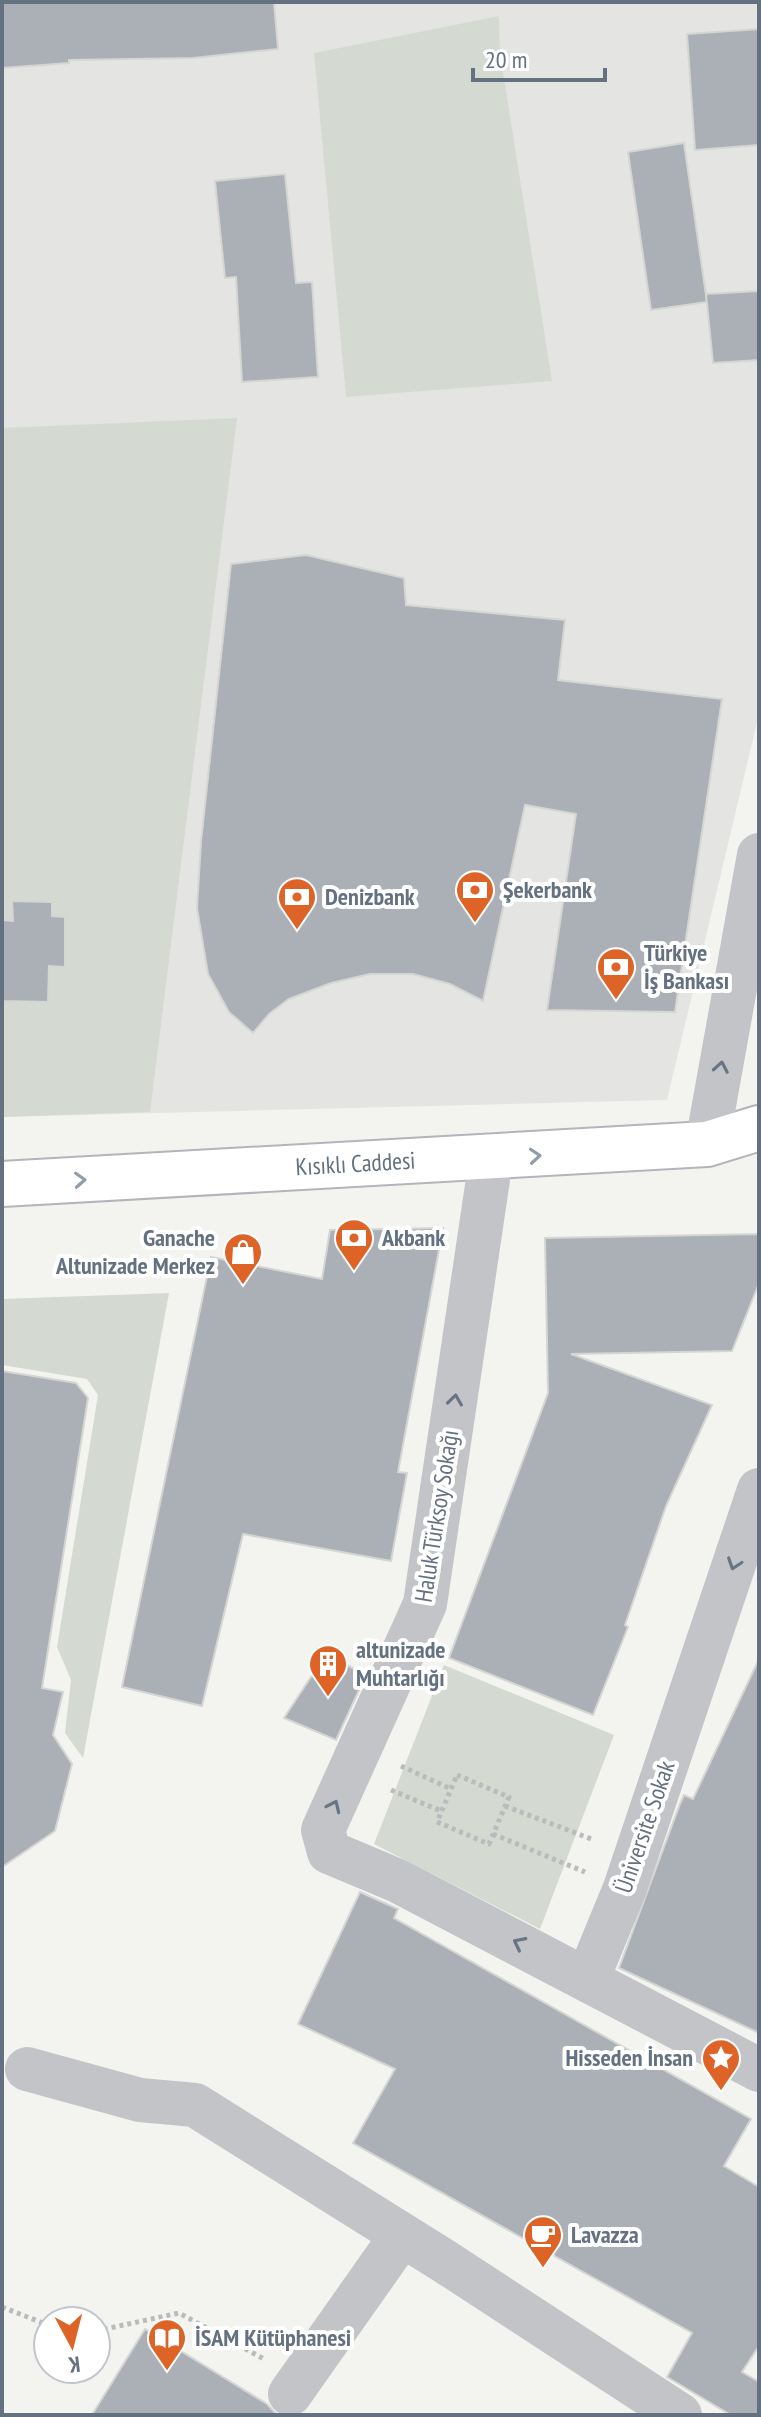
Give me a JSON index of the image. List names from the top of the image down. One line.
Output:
{"streets":{"main road":["Kısıklı Caddesi"],"street":["Haluk Türksoy Sokağı","Üniversite Sokak"]},"crossings":[["Kısıklı Caddesi","Haluk Türksoy Sokağı"],["Haluk Türksoy Sokağı","Üniversite Sokak"]],"one_way":["Kısıklı Caddesi","Haluk Türksoy Sokağı","Üniversite Sokak"],"places":{"bank":["Şekerbank","Denizbank","Türkiye İş Bankası","Akbank"],"shop":["Ganache Altunizade Merkez"],"building":["altunizade Muhtarlığı"],"place":["Hisseden İnsan"],"cafe":["Lavazza"],"library":["İSAM Kütüphanesi"]},"scale_bar":"20 m","north":"bottom"}
